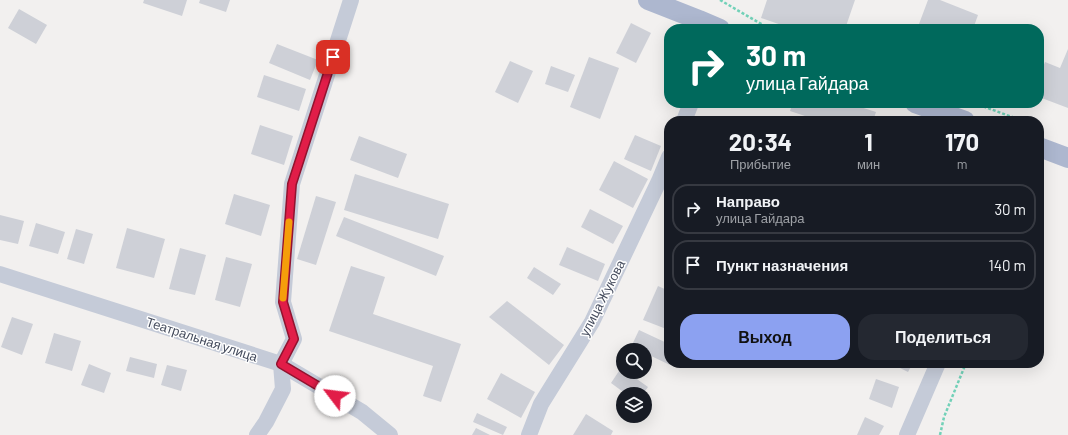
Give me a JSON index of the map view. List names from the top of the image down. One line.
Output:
{"streets":{"street":["улица Жукова","Театральная улица"]},"page":{"turn":["30 m","улица Гайдара"],"eta":["20:34","Прибытие","1","мин","170","m"],"list":[{"name":"Направо","note":"улица Гайдара","value":"30 m"},{"name":"Пункт назначения","value":"140 m"}],"buttons":["Выход","Поделиться"]}}
